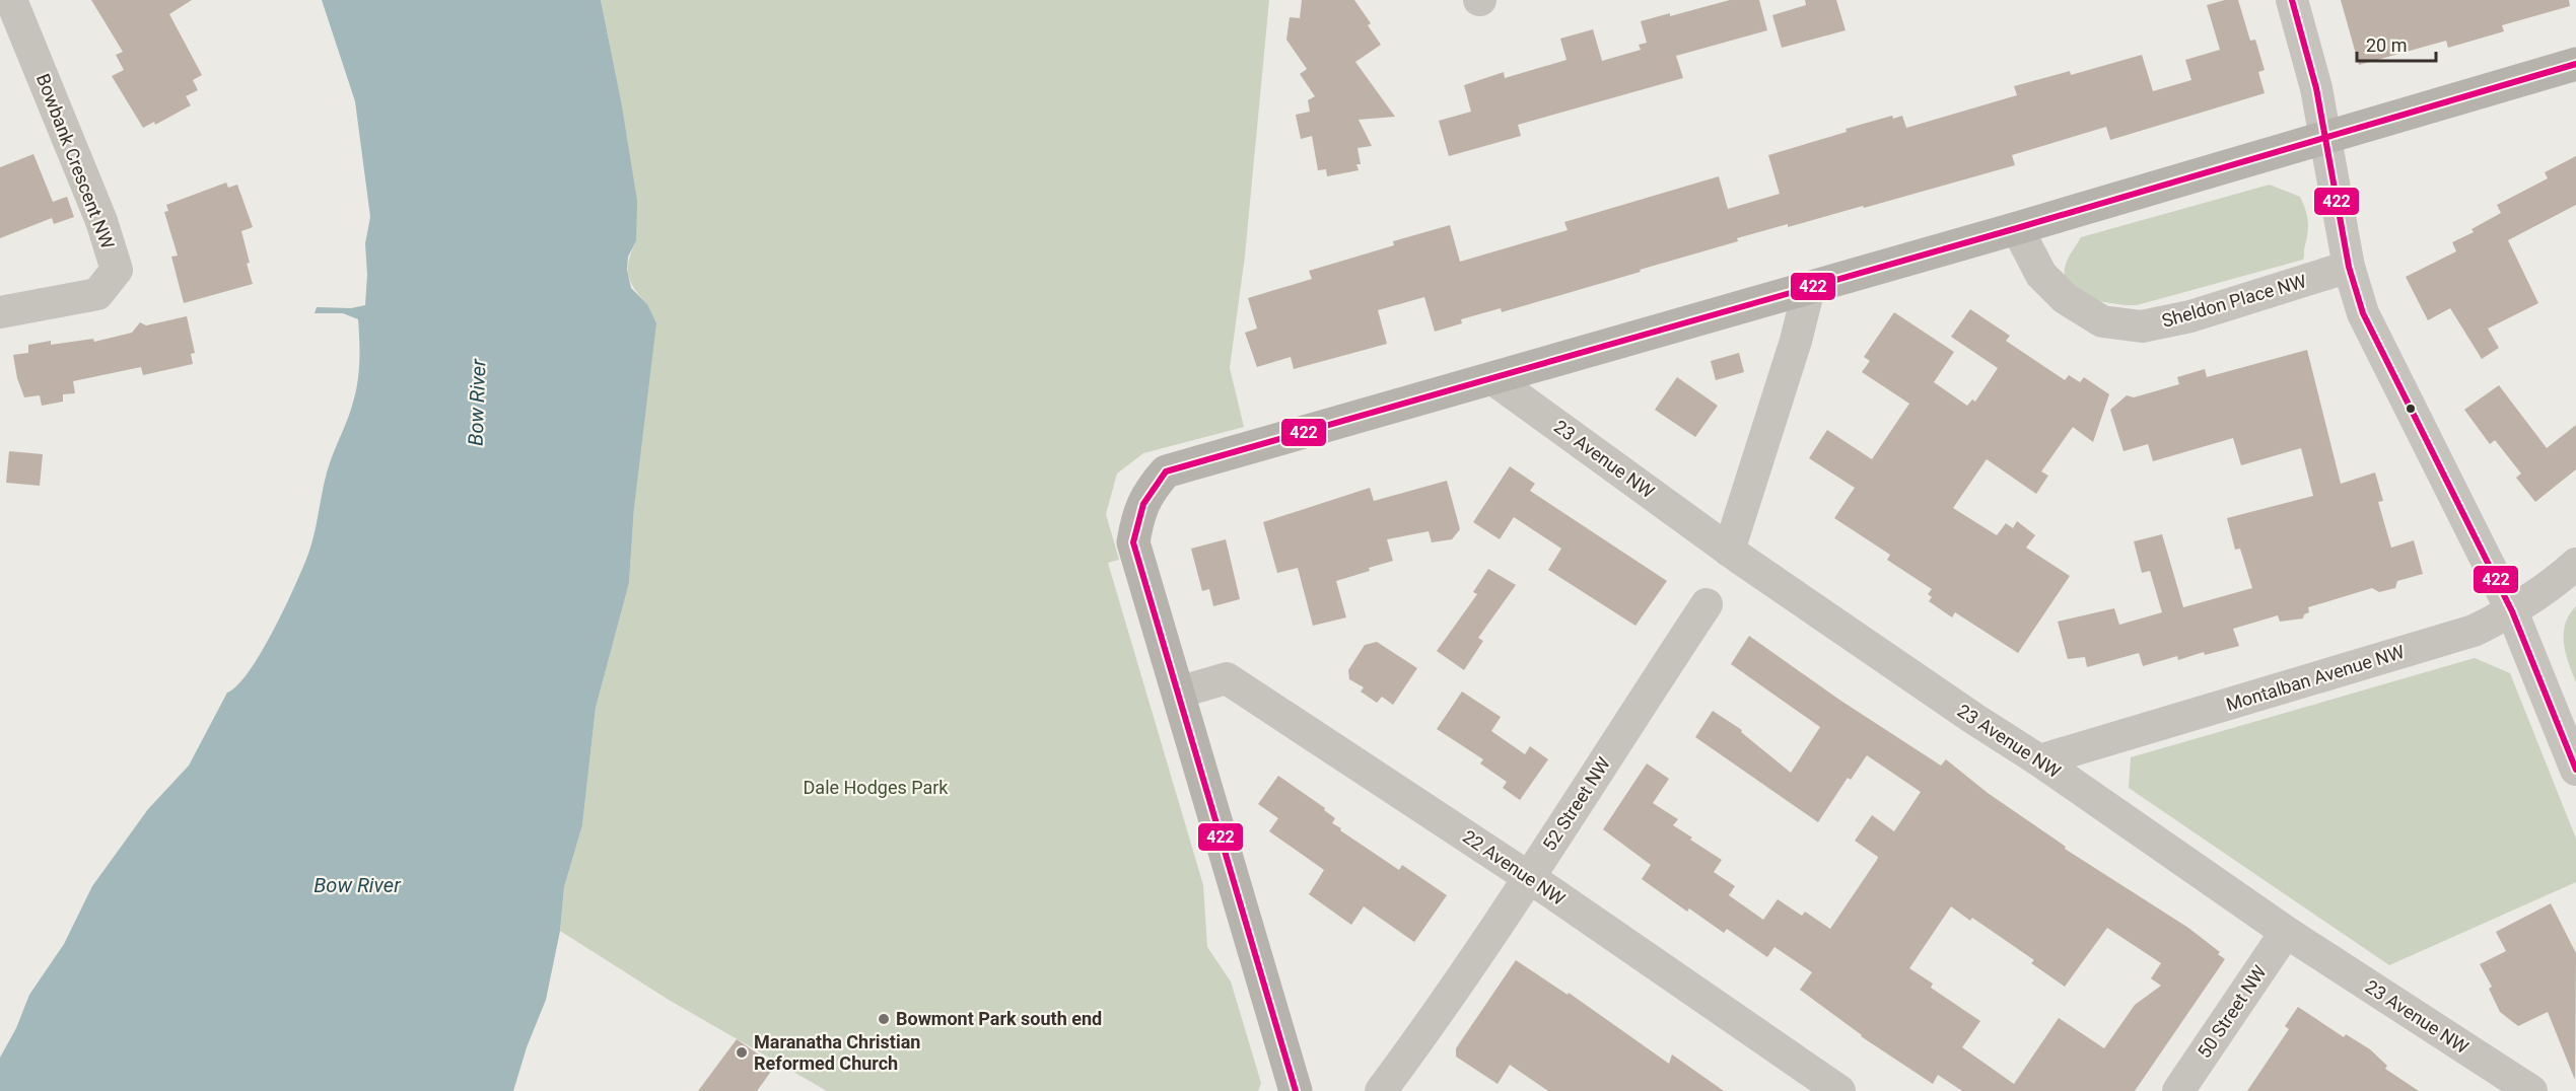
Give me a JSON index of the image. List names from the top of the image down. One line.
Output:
{"streets":{"street":["Bowbank Crescent NW","Sheldon Place NW","23 Avenue NW","Montalban Avenue NW","52 Street NW","22 Avenue NW","50 Street NW"]},"crossings":[["23 Avenue NW","Montalban Avenue NW"],["23 Avenue NW","50 Street NW"],["52 Street NW","22 Avenue NW"]],"water":["Bow River"],"parks":["Dale Hodges Park"],"places":["Bowmont Park south end","Maranatha Christian Reformed Church"],"lines":["transit line 422"],"scale_bar":"20 m"}
